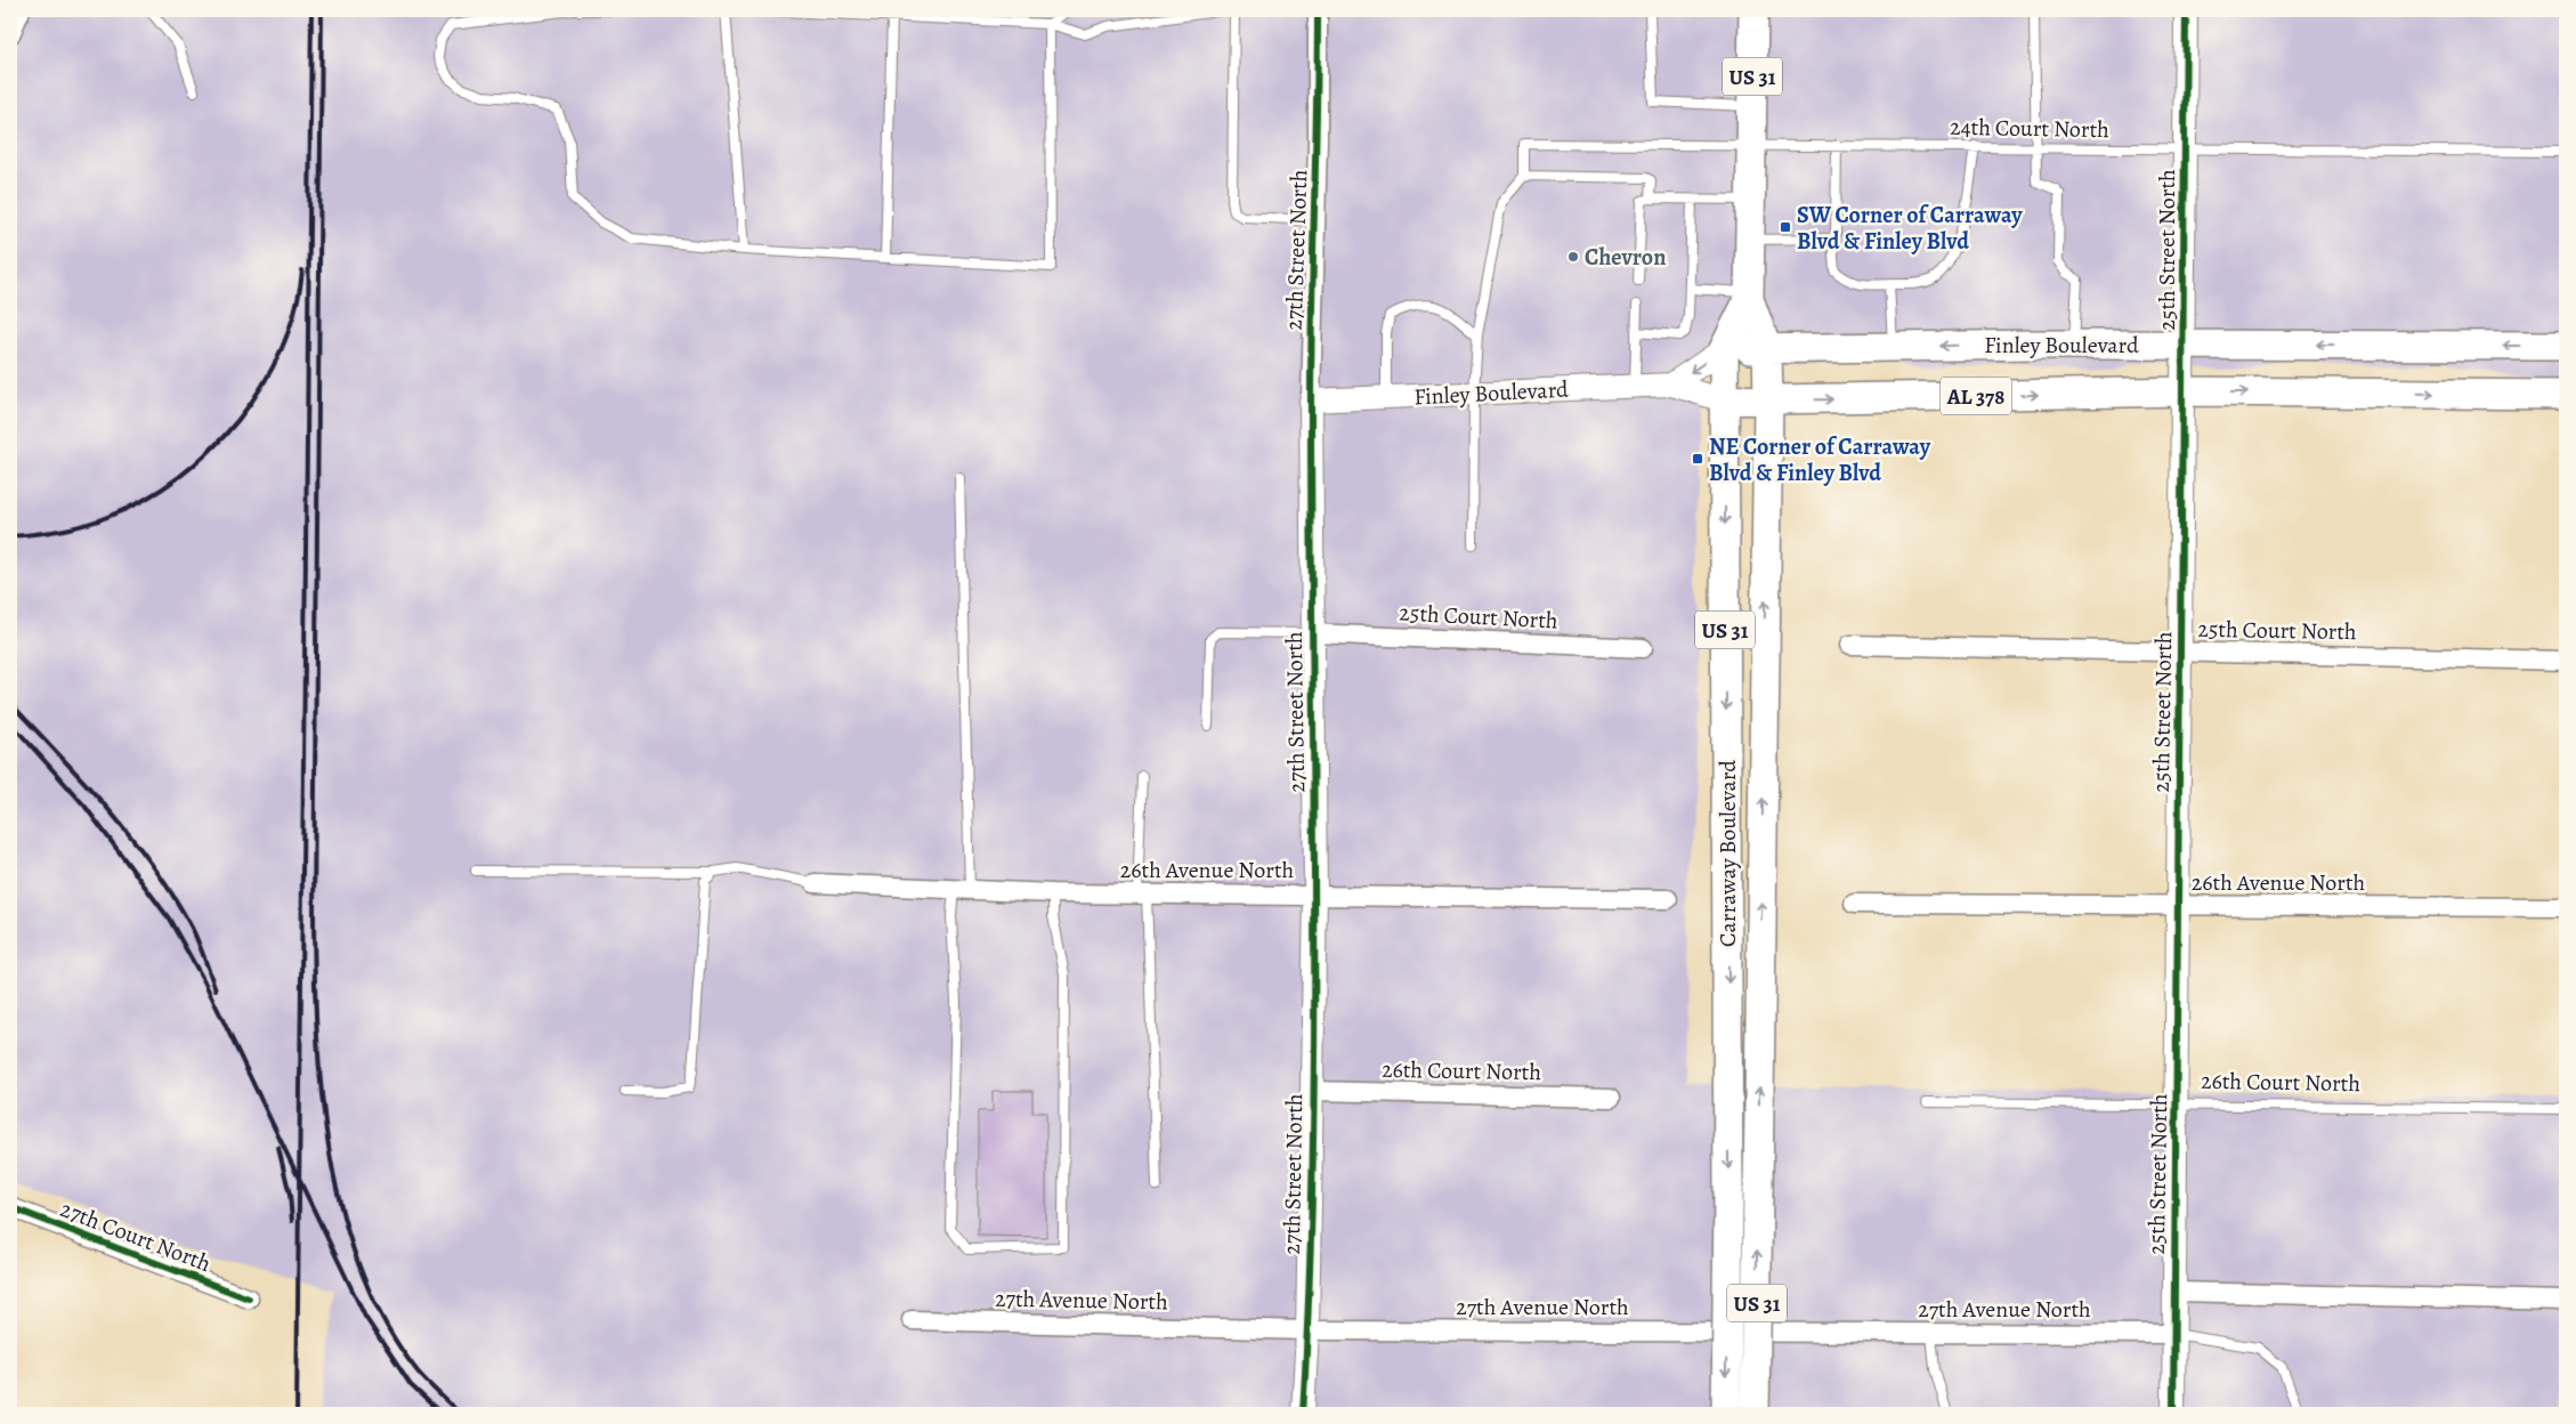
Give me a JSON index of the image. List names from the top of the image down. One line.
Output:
{"streets":{"main road":["US 31","Finley Boulevard","AL 378","Carraway Boulevard"],"street":["27th Street North","25th Street North","25th Court North","26th Avenue North","26th Court North","27th Court North","27th Avenue North"],"lane":["24th Court North"]},"crossings":[["24th Court North","25th Street North"],["24th Court North","Carraway Boulevard"],["27th Street North","Finley Boulevard"],["27th Street North","25th Court North"],["27th Street North","26th Avenue North"],["27th Street North","26th Court North"],["27th Street North","27th Avenue North"],["25th Street North","Finley Boulevard"],["25th Street North","25th Court North"],["25th Street North","26th Avenue North"],["25th Street North","26th Court North"],["25th Street North","27th Avenue North"],["Finley Boulevard","Carraway Boulevard"]],"places":{"transit":["SW Corner of Carraway Blvd & Finley Blvd","NE Corner of Carraway Blvd & Finley Blvd"],"other":["Chevron"]}}
